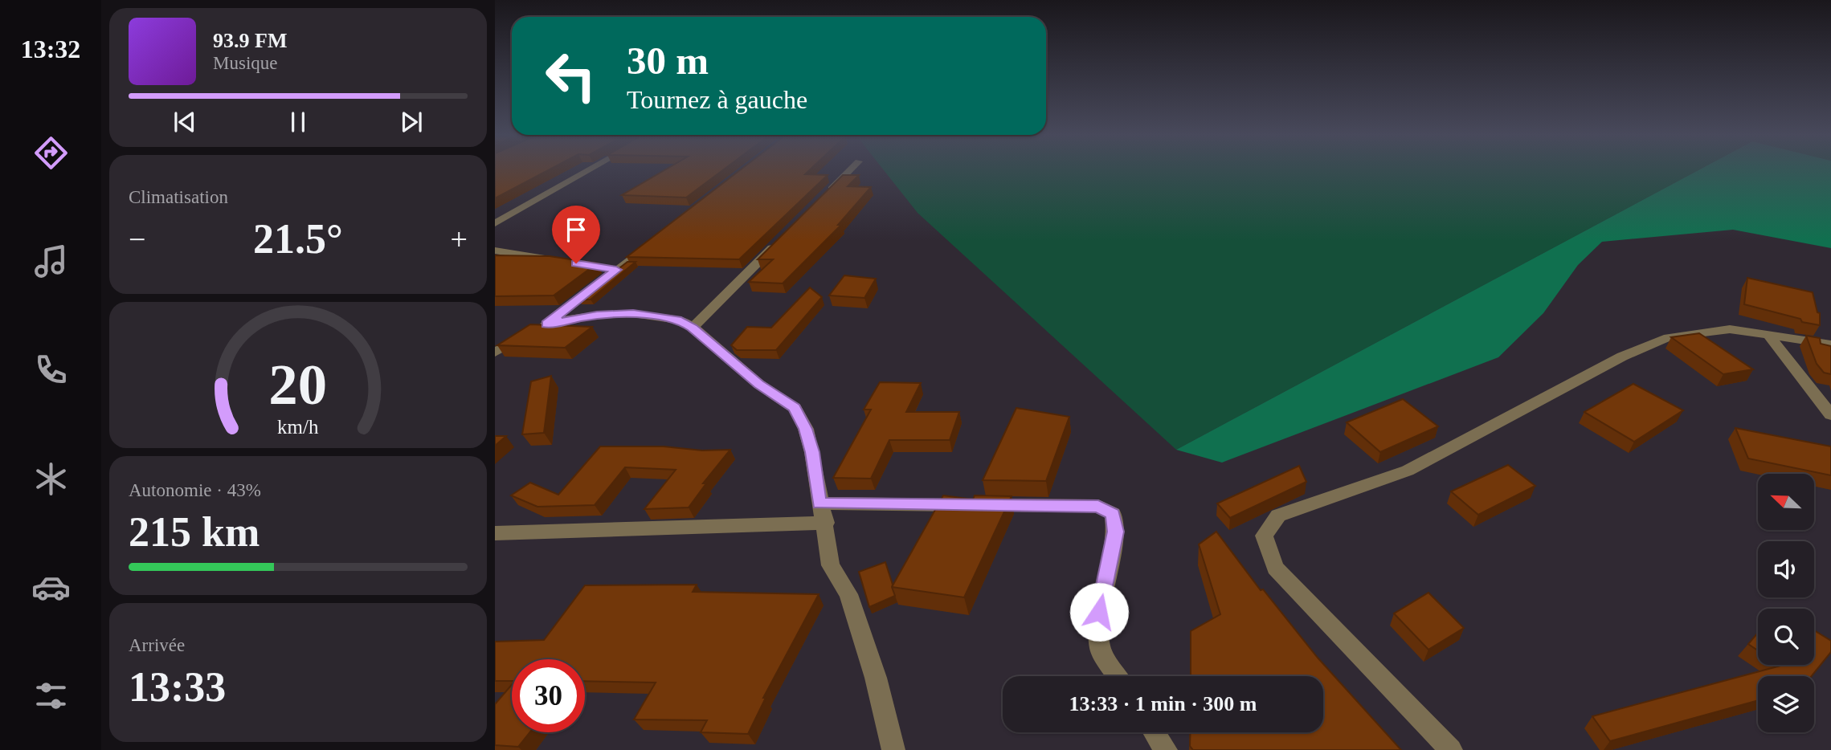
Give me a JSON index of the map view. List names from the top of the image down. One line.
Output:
{"north":"top left","page":{"tabs":"13:32","turn":["30 m","Tournez à gauche"],"song":["93.9 FM","Musique"],"tile":["Climatisation",["Autonomie · 43%","215 km"],["Arrivée","13:33"]],"heat":["−","21.5°","+"],"limit":"30","trip":"13:33 · 1 min · 300 m","gauge":["20","km/h"]}}
